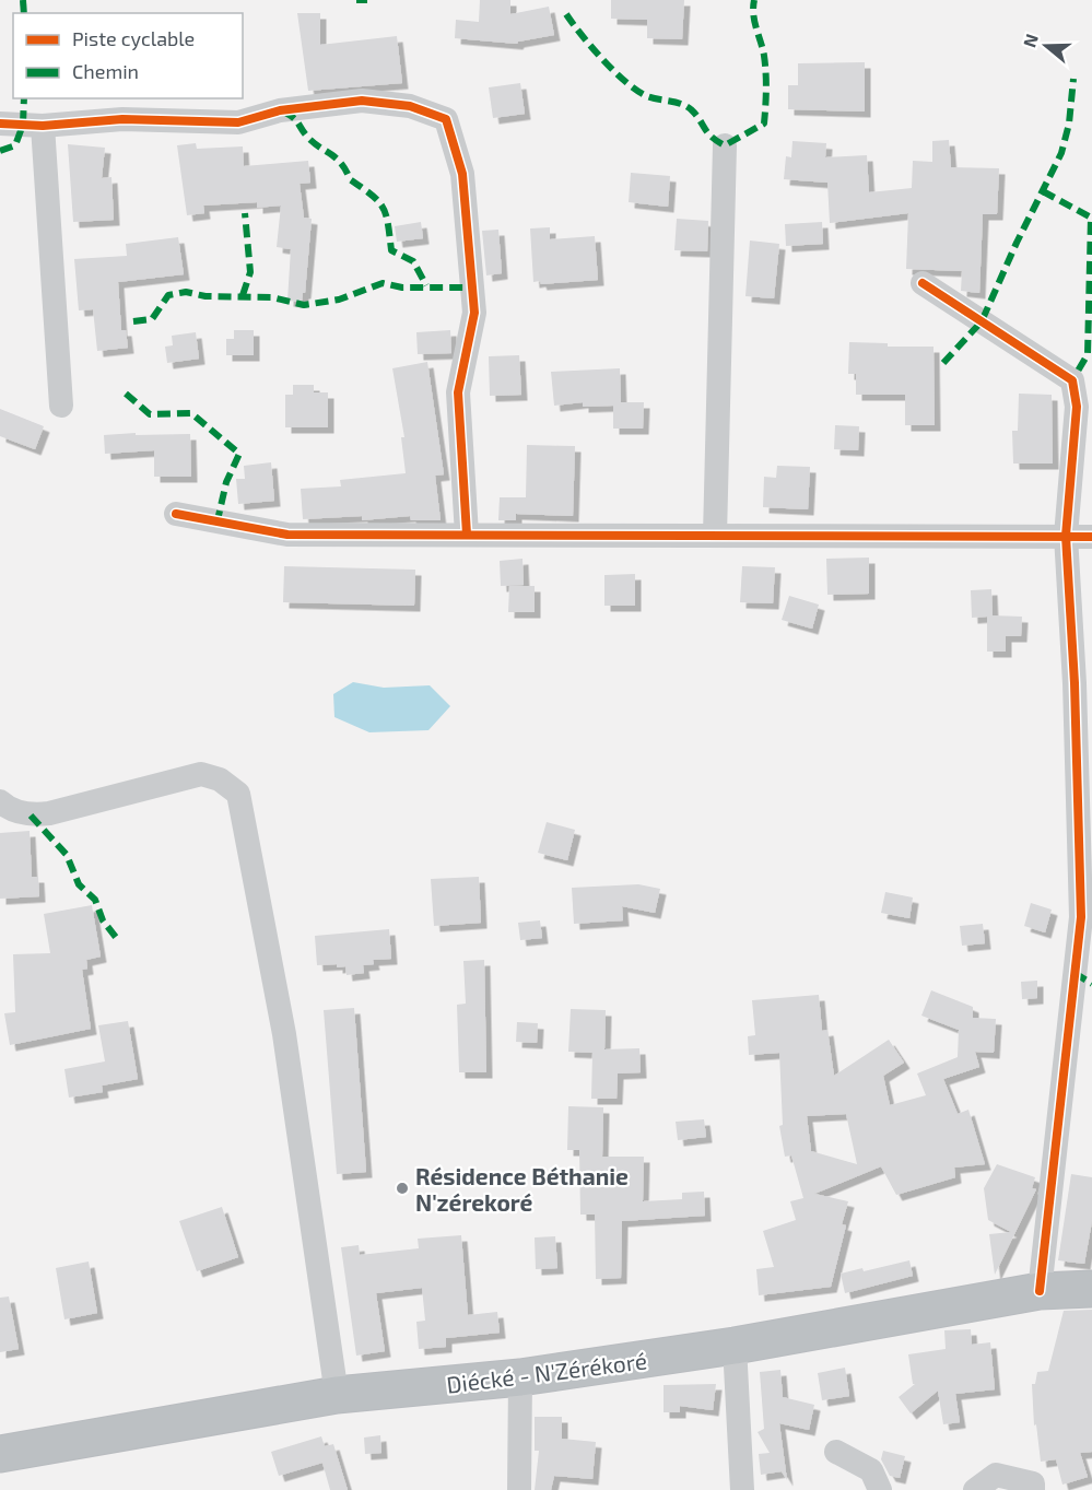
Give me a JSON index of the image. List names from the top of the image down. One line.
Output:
{"streets":{"highway":["Diécké - N'Zérékoré"]},"places":["Résidence Béthanie N'zérekoré"],"legend":["Piste cyclable","Chemin"],"north":"left"}
